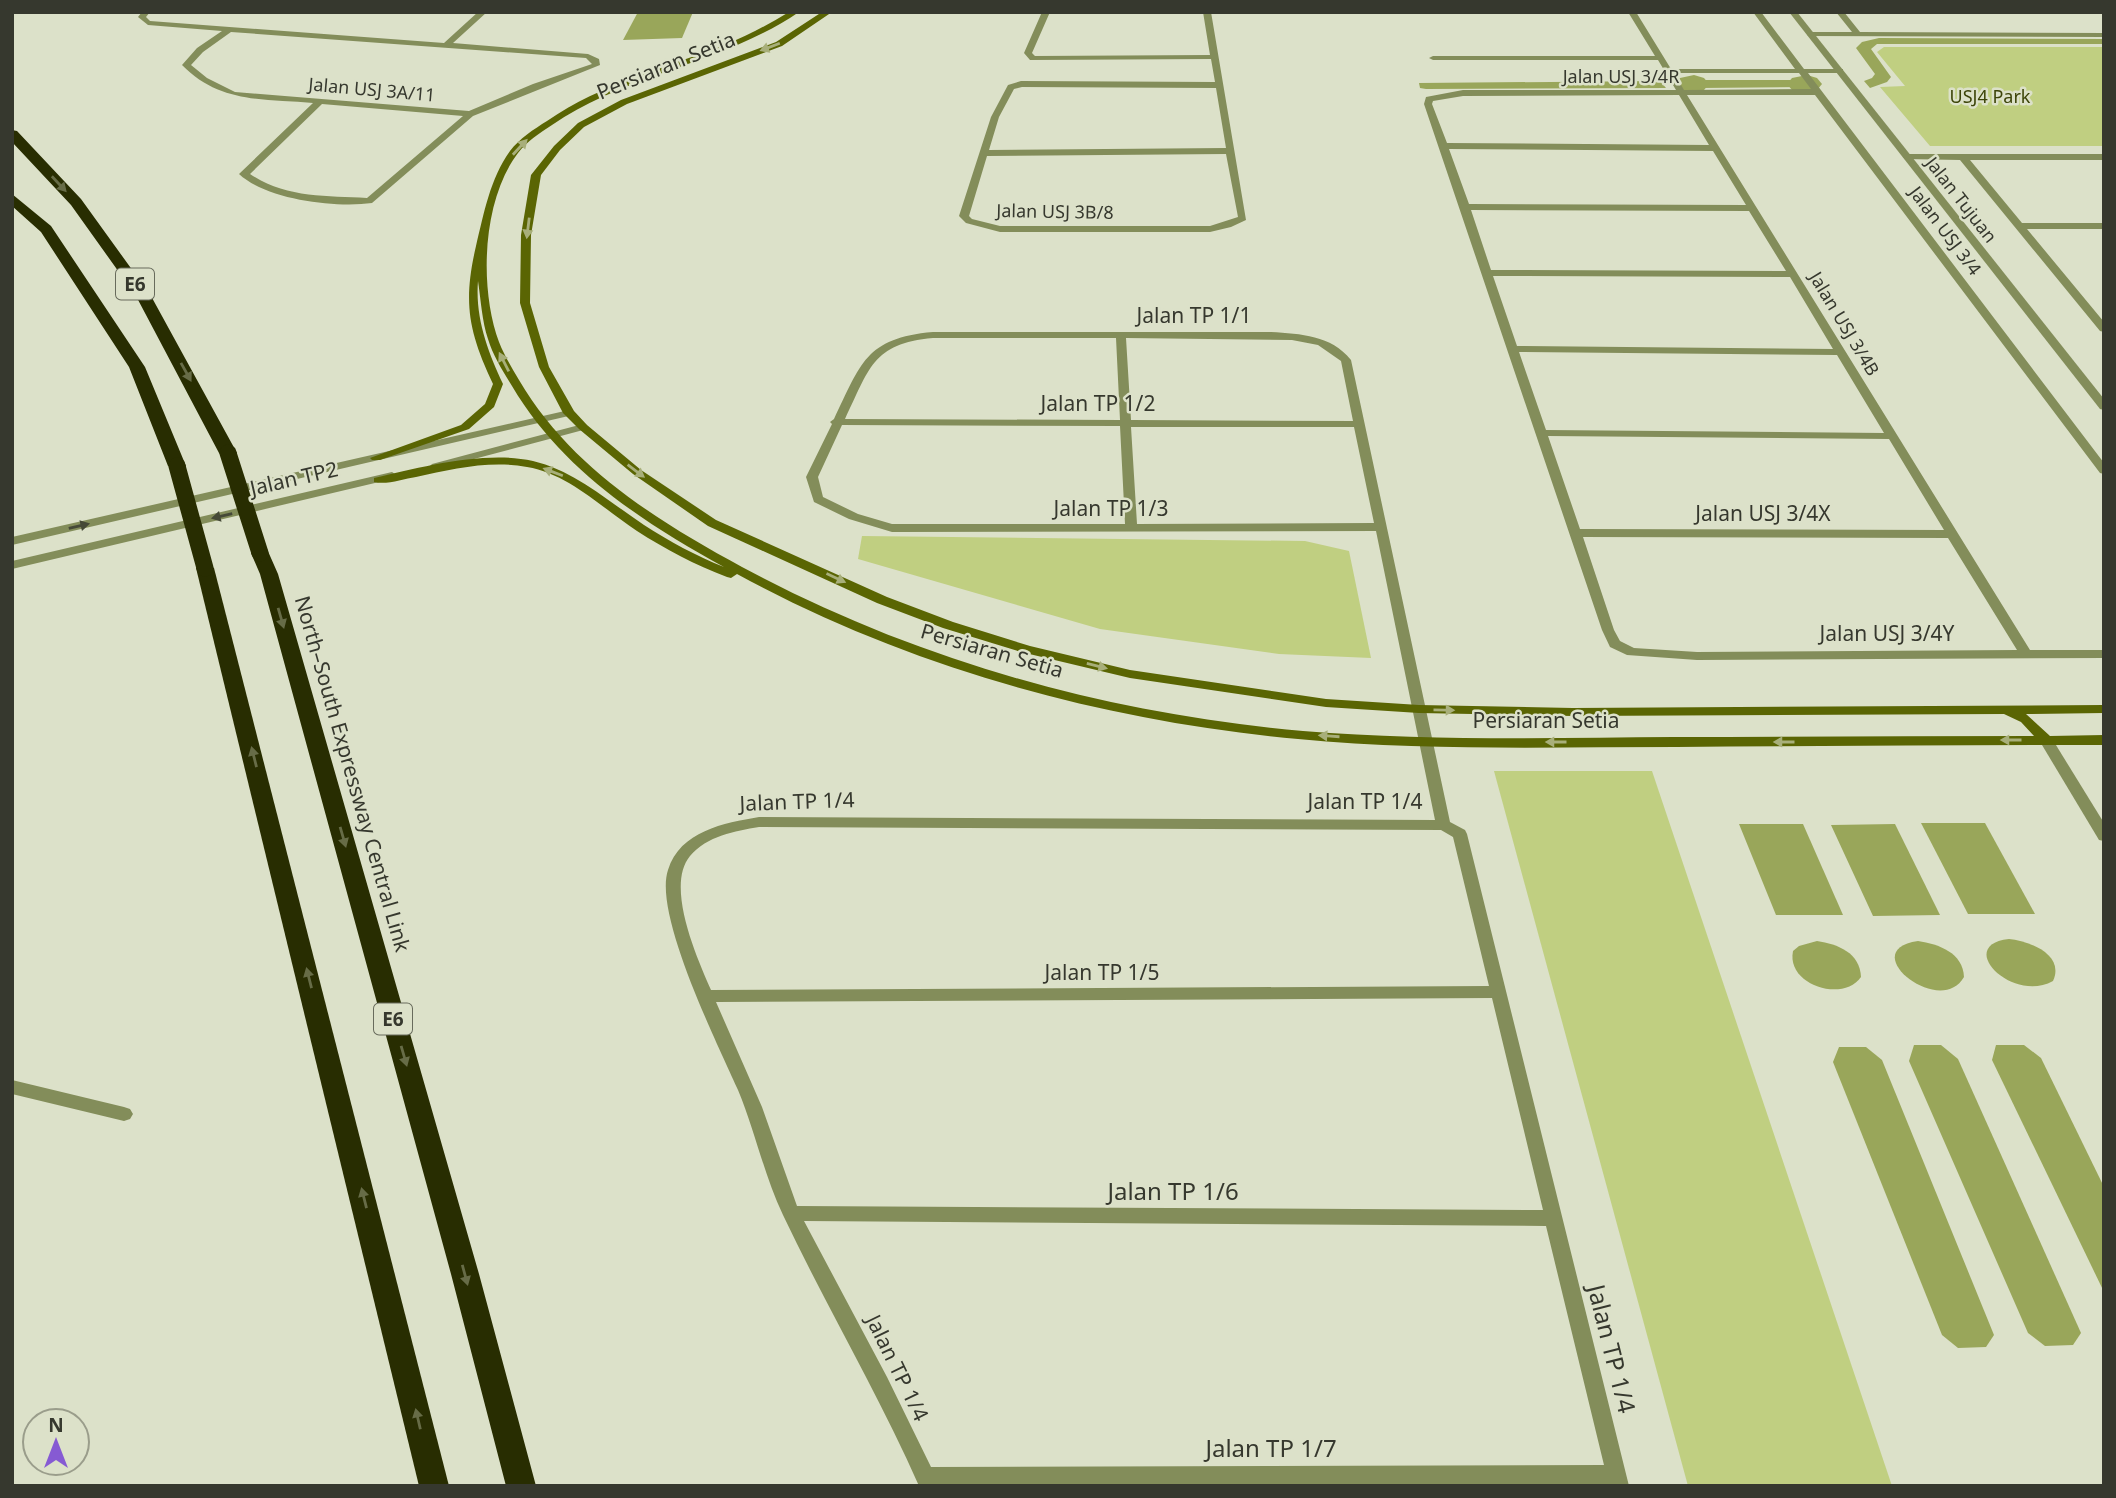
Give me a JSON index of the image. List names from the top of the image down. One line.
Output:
{"streets":{"highway":["E6","North–South Expressway Central Link"],"main road":["Persiaran Setia"],"street":["Jalan USJ 3/4R","Jalan USJ 3A/11","Jalan Tujuan","Jalan USJ 3B/8","Jalan USJ 3/4","Jalan TP 1/1","Jalan USJ 3/4B","Jalan TP 1/2","Jalan TP2","Jalan TP 1/3","Jalan USJ 3/4X","Jalan USJ 3/4Y","Jalan TP 1/4","Jalan TP 1/5","Jalan TP 1/6","Jalan TP 1/7"]},"crossings":[["Persiaran Setia","Jalan TP 1/1"],["Persiaran Setia","Jalan TP2"],["Persiaran Setia","Jalan TP 1/4"],["Jalan USJ 3/4R","Jalan USJ 3/4"],["Jalan USJ 3/4R","Jalan USJ 3/4B"],["Jalan TP 1/1","Jalan TP 1/2"],["Jalan TP 1/1","Jalan TP 1/3"],["Jalan TP 1/1","Jalan TP 1/4"],["Jalan USJ 3/4B","Jalan USJ 3/4X"],["Jalan USJ 3/4B","Jalan USJ 3/4Y"],["Jalan USJ 3/4X","Jalan USJ 3/4Y"],["Jalan TP 1/4","Jalan TP 1/5"],["Jalan TP 1/4","Jalan TP 1/6"],["Jalan TP 1/4","Jalan TP 1/7"]],"parks":["USJ4 Park"],"north":"top"}
